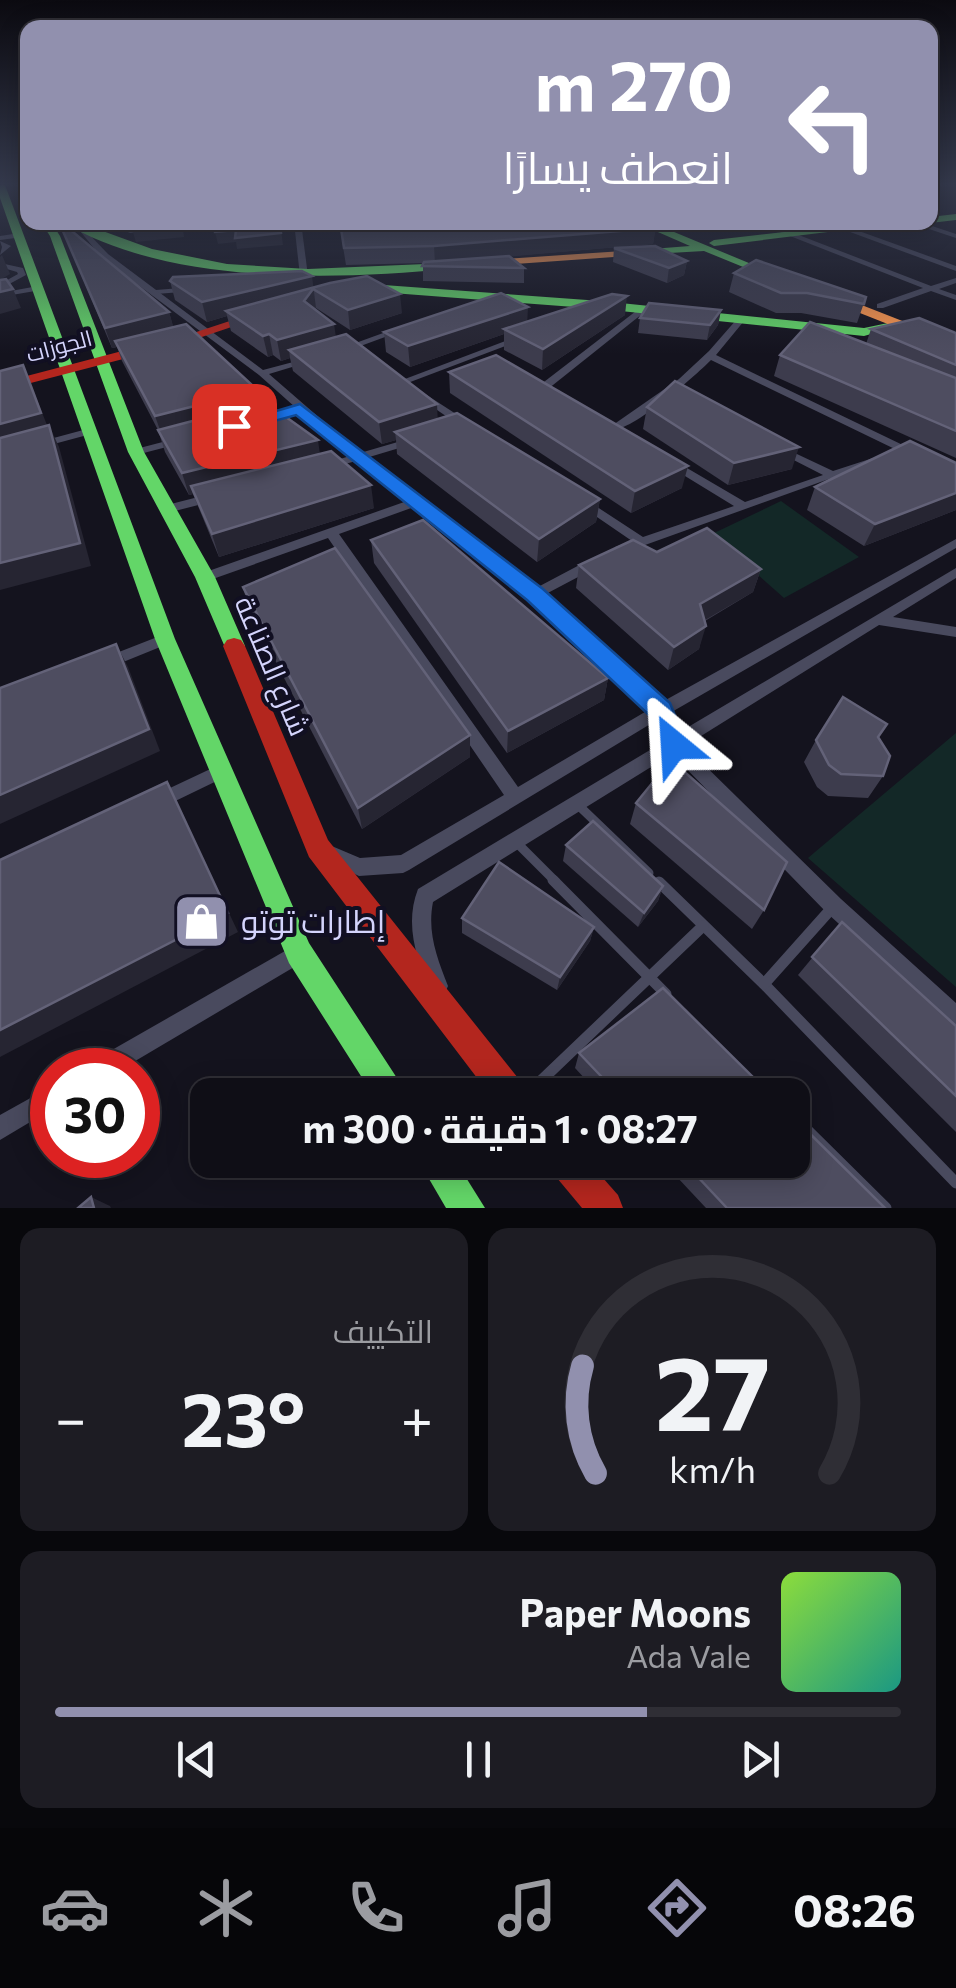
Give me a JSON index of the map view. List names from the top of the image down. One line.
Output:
{"streets":{"main road":["الجوزات","شارع الصناعة"]},"crossings":[["الجوزات","شارع الصناعة"]],"places":{"shop":["إطارات توتو"]},"page":{"turn":["270 m","انعطف يسارًا"],"limit":"30","trip":"08:27 · 1 دقيقة · 300 m","tile":"التكييف","heat":["−","23°","+"],"song":["Paper Moons","Ada Vale"],"tabs":"08:26","gauge":["27","km/h"]}}
